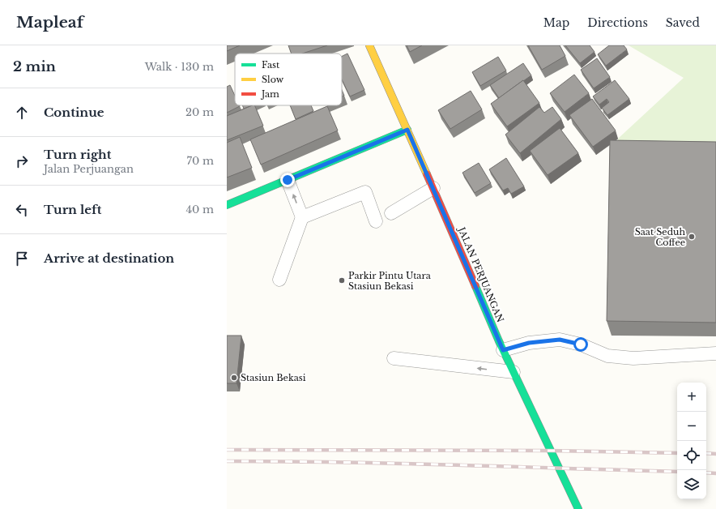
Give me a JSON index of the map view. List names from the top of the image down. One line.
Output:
{"streets":{"main road":["JALAN PERJUANGAN"]},"places":["Saat Seduh Coffee","Parkir Pintu Utara Stasiun Bekasi","Stasiun Bekasi"],"legend":["Fast","Slow","Jam"],"page":{"header":"Mapleaf","nav":["Map","Directions","Saved"],"heading":["2 min","Walk · 130 m"],"list":[["Continue","20 m"],["Turn right","Jalan Perjuangan","70 m"],["Turn left","40 m"],"Arrive at destination"],"map_buttons":["+","−"]}}
